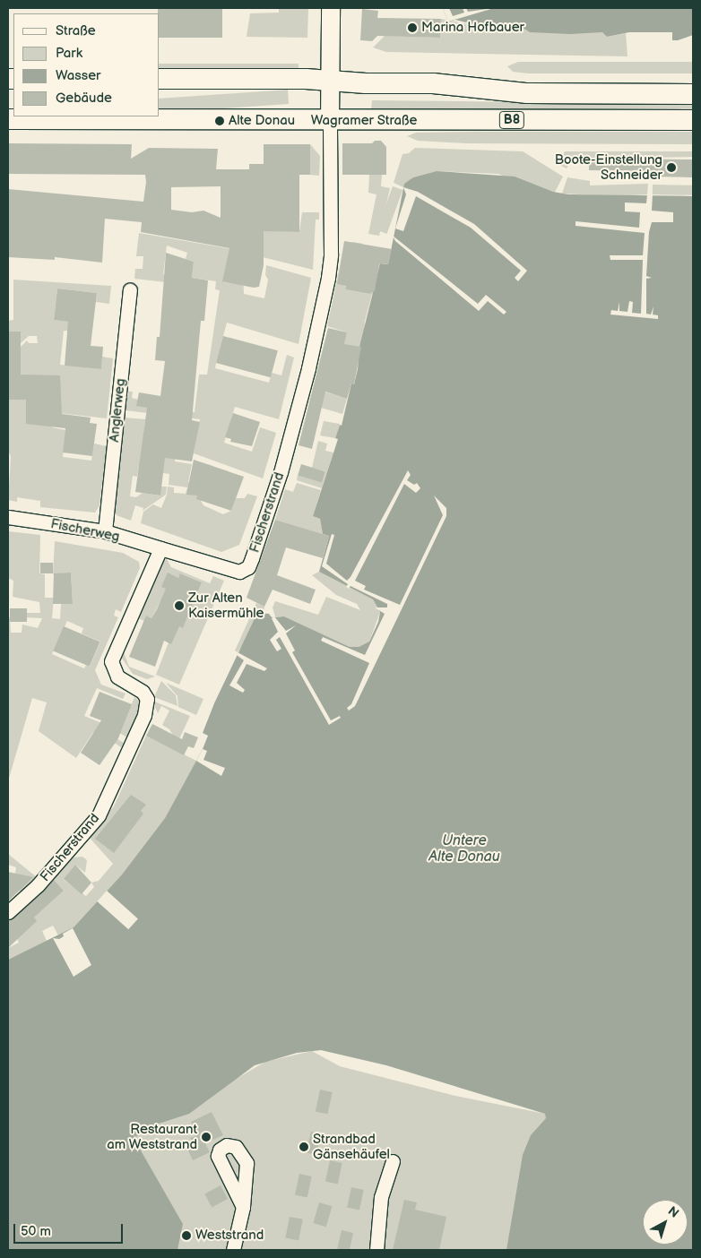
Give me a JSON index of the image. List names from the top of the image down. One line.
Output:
{"streets":{"main road":["B8","Wagramer Straße"],"street":["Anglerweg","Fischerstrand","Fischerweg"]},"crossings":[["Wagramer Straße","Fischerstrand"],["Anglerweg","Fischerweg"],["Fischerstrand","Fischerweg"]],"water":["Untere Alte Donau"],"places":["Marina Hofbauer","Alte Donau","Boote-Einstellung Schneider","Zur Alten Kaisermühle","Restaurant am Weststrand","Strandbad Gänsehäufel","Weststrand"],"legend":["Straße","Park","Wasser","Gebäude"],"scale_bar":"50 m","north":"top right"}
